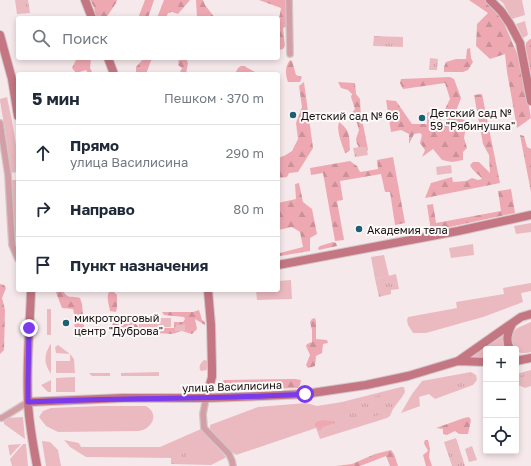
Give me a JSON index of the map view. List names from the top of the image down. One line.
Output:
{"streets":{"street":["улица Василисина"]},"places":["Детский сад № 66","Детский сад № 59 \"Рябинушка\"","Академия тела","микроторговый центр \"Дуброва\""],"page":{"search":"Поиск","heading":["5 мин","Пешком · 370 m"],"list":[["Прямо","улица Василисина","290 m"],["Направо","80 m"],"Пункт назначения"],"map_buttons":["+","−"]}}
